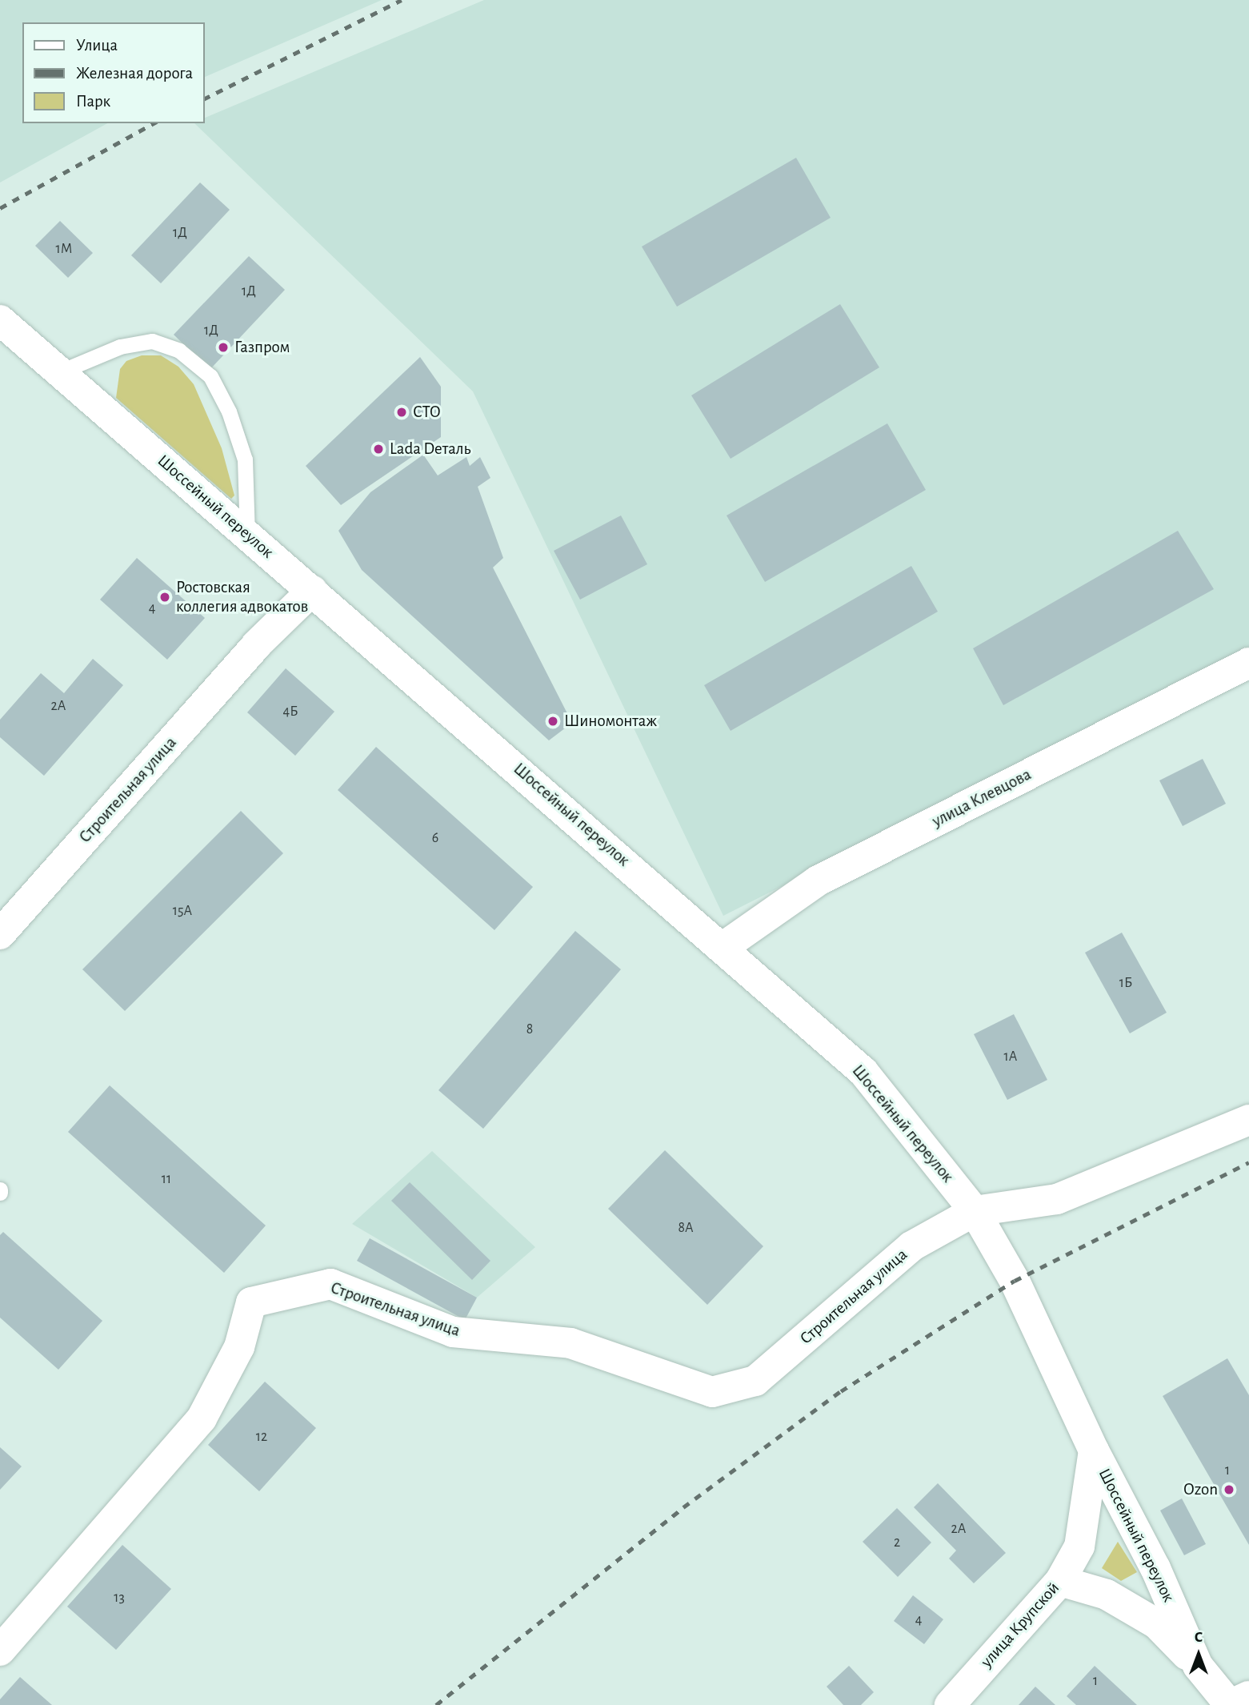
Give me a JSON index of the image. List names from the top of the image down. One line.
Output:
{"streets":{"street":["Шоссейный переулок","Строительная улица","улица Клевцова","улица Крупской"]},"crossings":[["Шоссейный переулок","Строительная улица"],["Шоссейный переулок","улица Клевцова"],["Шоссейный переулок","улица Крупской"]],"places":["Газпром","СТО","Lada Dеталь","Ростовская коллегия адвокатов","Шиномонтаж","Ozon"],"house_numbers":["1Д","1М","1Д","1Д","4","2А","4Б","6","15А","1Б","8","1А","11","8А","12","1","2А","2","13","4","1"],"legend":["Улица","Железная дорога","Парк"],"north":"top"}
